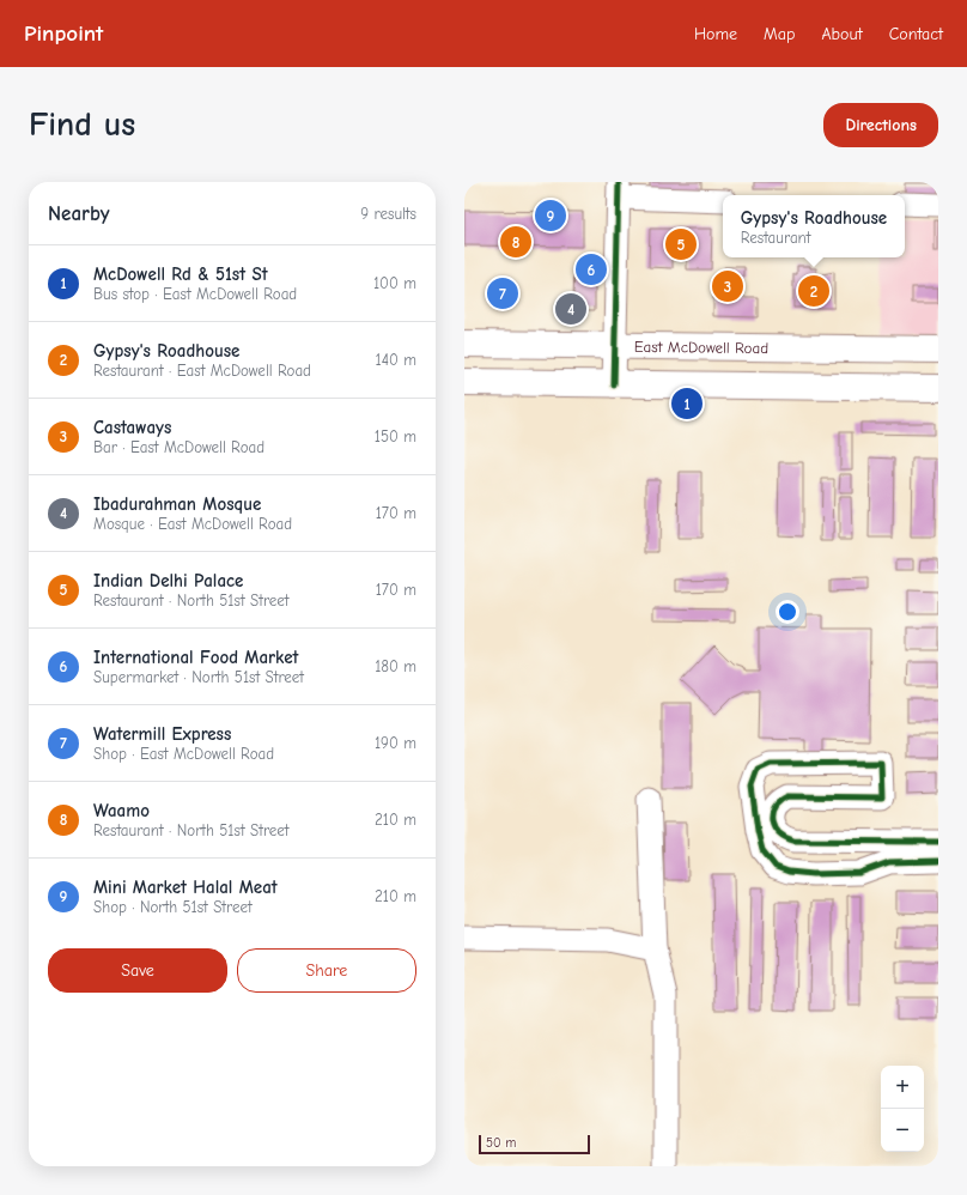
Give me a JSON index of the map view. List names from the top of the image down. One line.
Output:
{"streets":{"main road":["East McDowell Road"]},"scale_bar":"50 m","page":{"header":"Pinpoint","nav":["Home","Map","About","Contact"],"buttons":["Directions",["Save","Share"]],"title":"Find us","heading":["Nearby","9 results"],"popup":["Gypsy's Roadhouse","Restaurant"],"pins":["9","8","5","6","3","2","7","4","1"],"list":[{"mark":"1","name":"McDowell Rd & 51st St","note":"Bus stop · East McDowell Road","value":"100 m"},{"mark":"2","name":"Gypsy's Roadhouse","note":"Restaurant · East McDowell Road","value":"140 m"},{"mark":"3","name":"Castaways","note":"Bar · East McDowell Road","value":"150 m"},{"mark":"4","name":"Ibadurahman Mosque","note":"Mosque · East McDowell Road","value":"170 m"},{"mark":"5","name":"Indian Delhi Palace","note":"Restaurant · North 51st Street","value":"170 m"},{"mark":"6","name":"International Food Market","note":"Supermarket · North 51st Street","value":"180 m"},{"mark":"7","name":"Watermill Express","note":"Shop · East McDowell Road","value":"190 m"},{"mark":"8","name":"Waamo","note":"Restaurant · North 51st Street","value":"210 m"},{"mark":"9","name":"Mini Market Halal Meat","note":"Shop · North 51st Street","value":"210 m"}],"map_buttons":["+","−"],"scale":"50 m"}}
